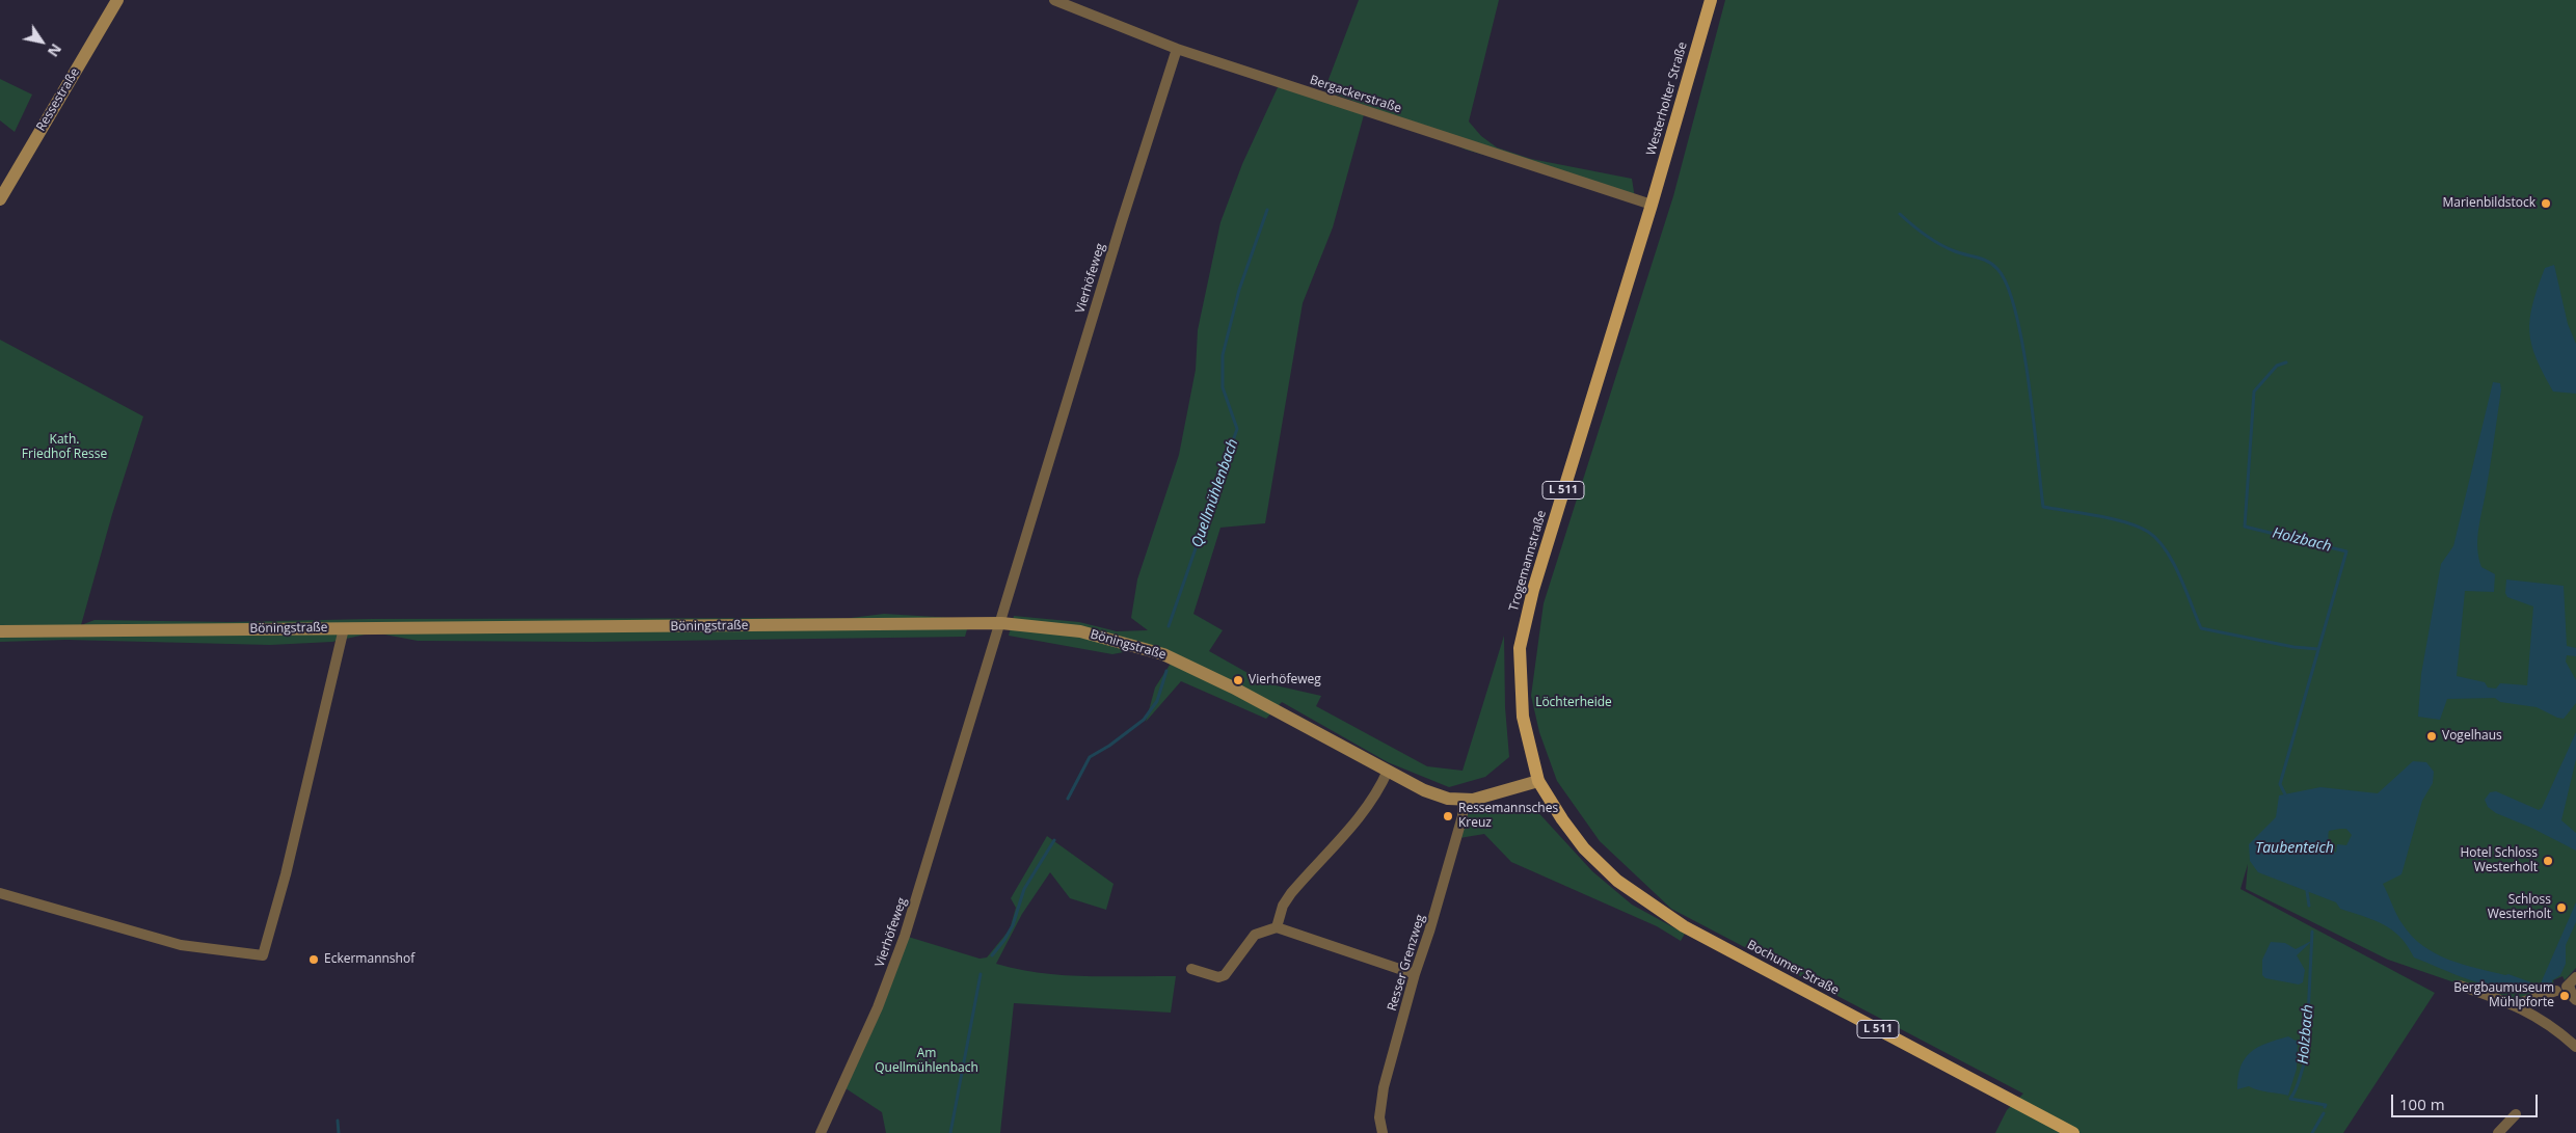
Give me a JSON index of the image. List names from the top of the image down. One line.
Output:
{"streets":{"main road":["Westerholter Straße","Ressestraße","L 511","Trogemannstraße","Böningstraße","Bochumer Straße"],"street":["Bergackerstraße","Vierhöfeweg","Resser Grenzweg"]},"crossings":[["Bergackerstraße","Westerholter Straße"],["Bergackerstraße","Vierhöfeweg"],["Bergackerstraße","Trogemannstraße"],["Westerholter Straße","Trogemannstraße"],["Vierhöfeweg","Böningstraße"],["Trogemannstraße","Böningstraße"],["Trogemannstraße","Bochumer Straße"],["Böningstraße","Resser Grenzweg"],["Böningstraße","Bochumer Straße"]],"water":["Quellmühlenbach","Holzbach","Taubenteich"],"parks":["Kath. Friedhof Resse","Löchterheide","Am Quellmühlenbach"],"places":["Marienbildstock","Vierhöfeweg","Vogelhaus","Ressemannsches Kreuz","Hotel Schloss Westerholt","Schloss Westerholt","Eckermannshof","Bergbaumuseum Mühlpforte"],"scale_bar":"100 m","north":"bottom right"}
